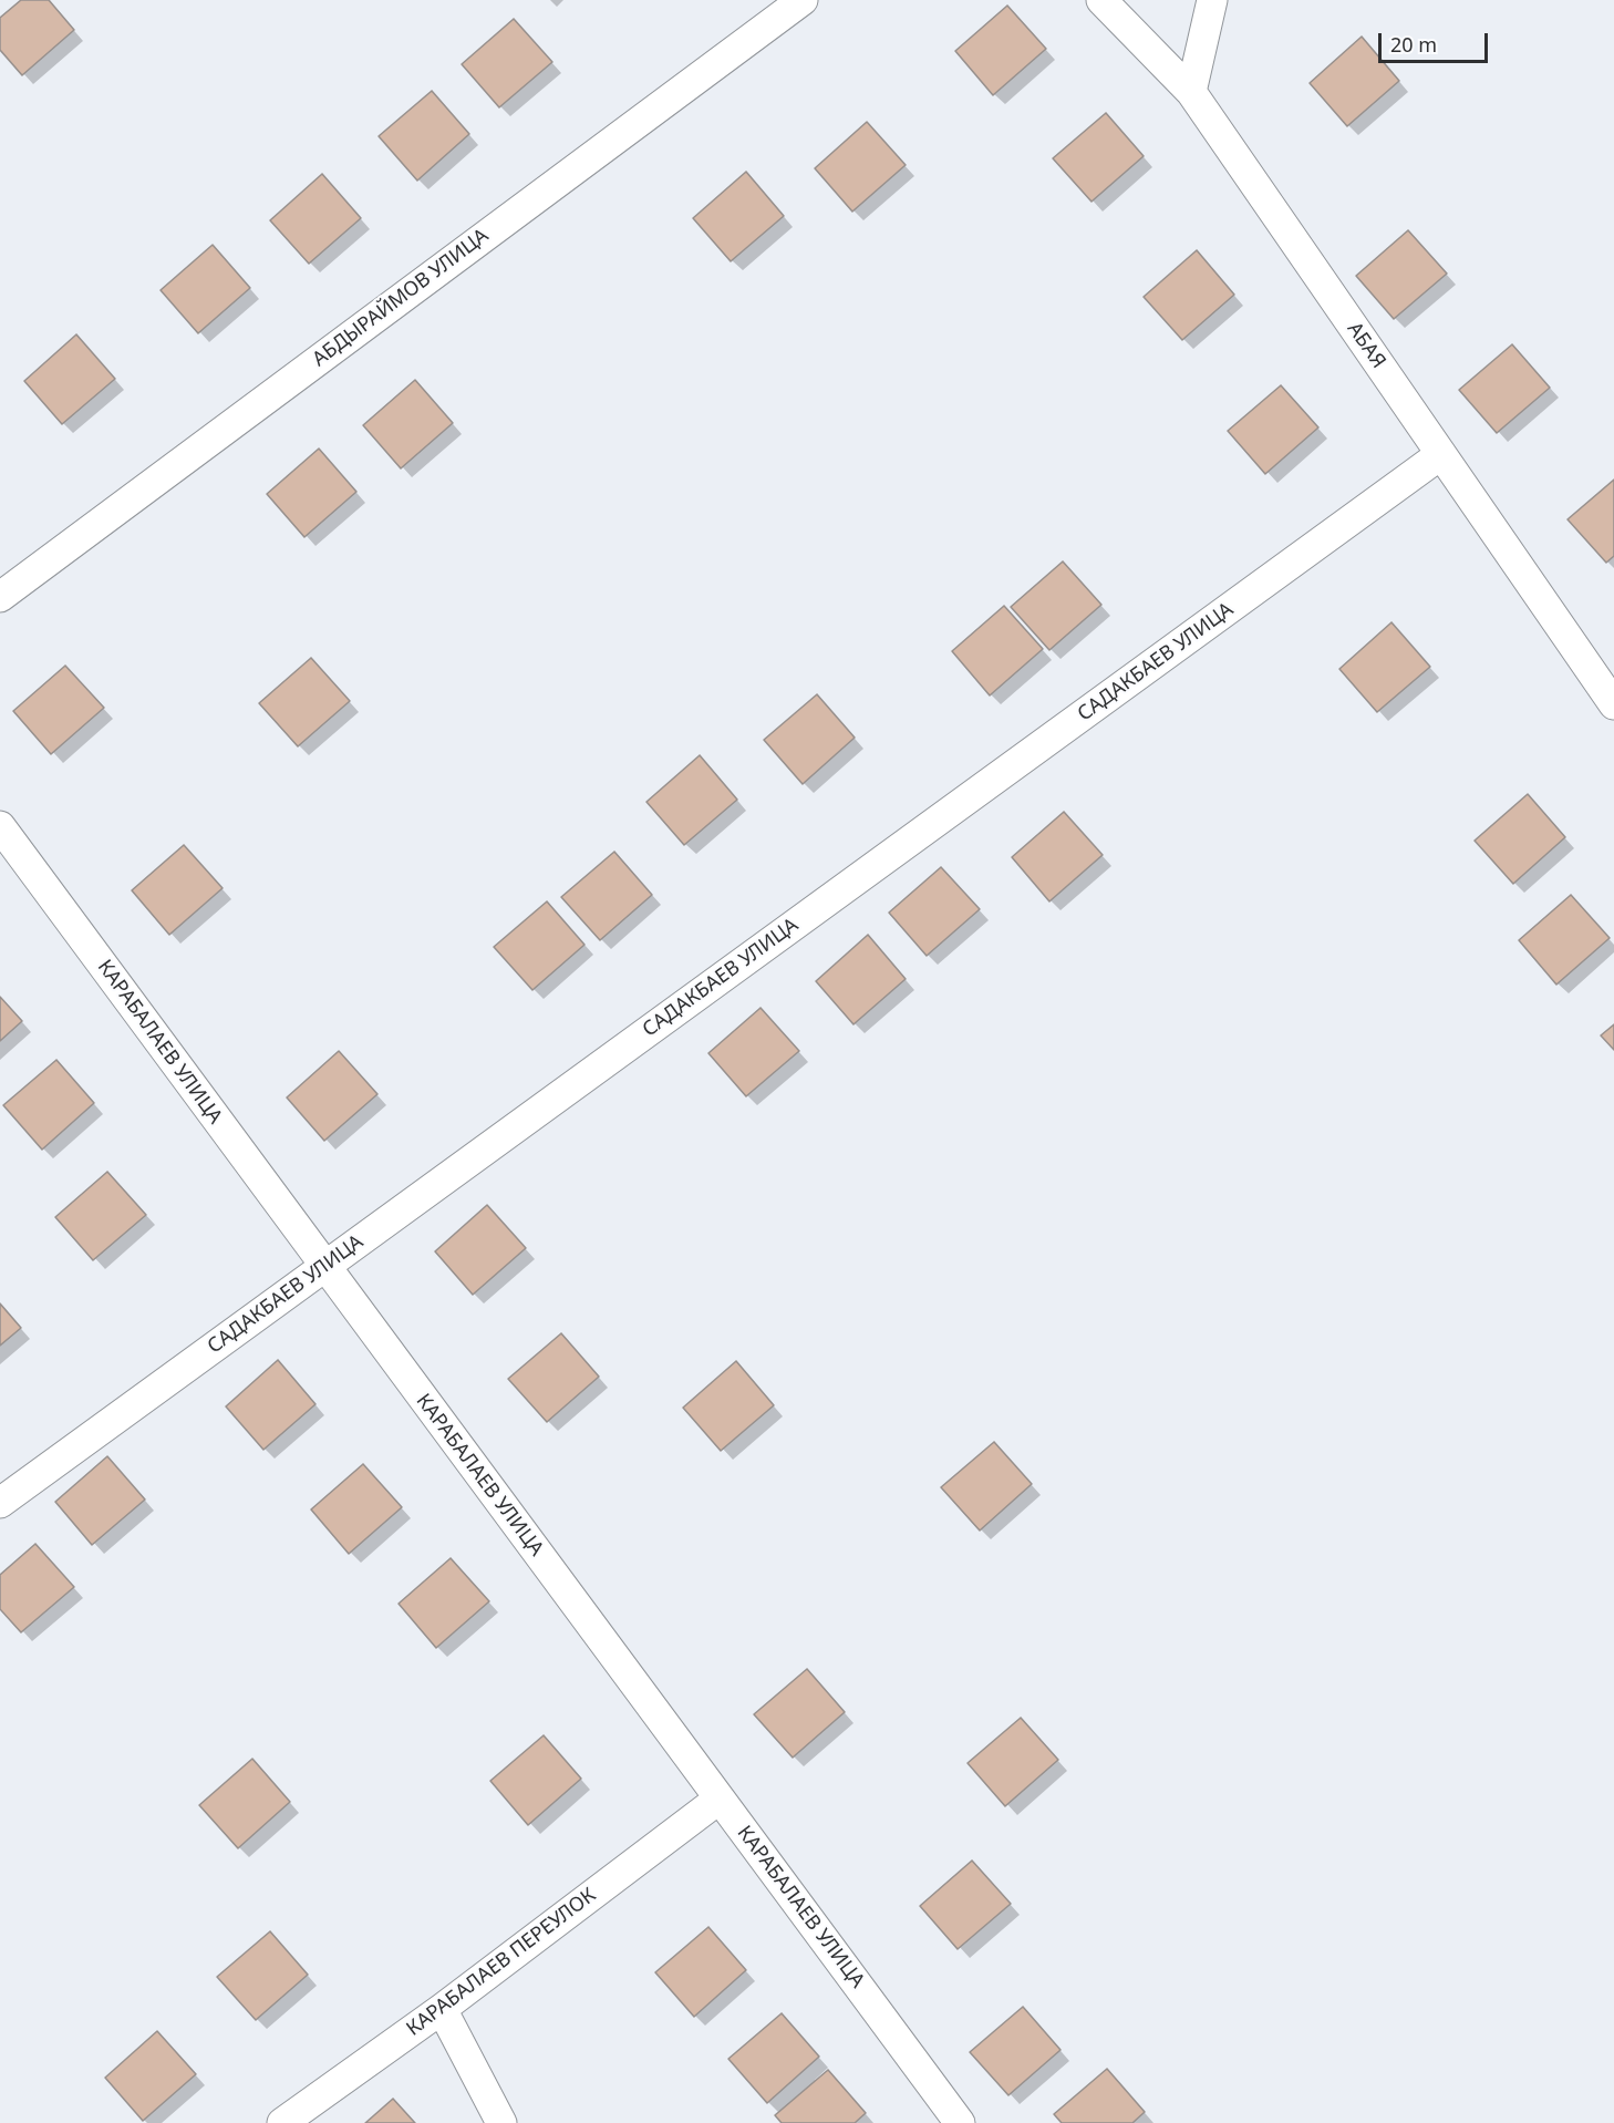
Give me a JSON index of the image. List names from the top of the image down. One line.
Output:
{"streets":{"street":["АБДЫРАЙМОВ УЛИЦА","АБАЯ","САДАКБАЕВ УЛИЦА","КАРАБАЛАЕВ УЛИЦА","КАРАБАЛАЕВ ПЕРЕУЛОК"]},"crossings":[["АБАЯ","САДАКБАЕВ УЛИЦА"],["САДАКБАЕВ УЛИЦА","КАРАБАЛАЕВ УЛИЦА"],["КАРАБАЛАЕВ УЛИЦА","КАРАБАЛАЕВ ПЕРЕУЛОК"]],"scale_bar":"20 m"}
